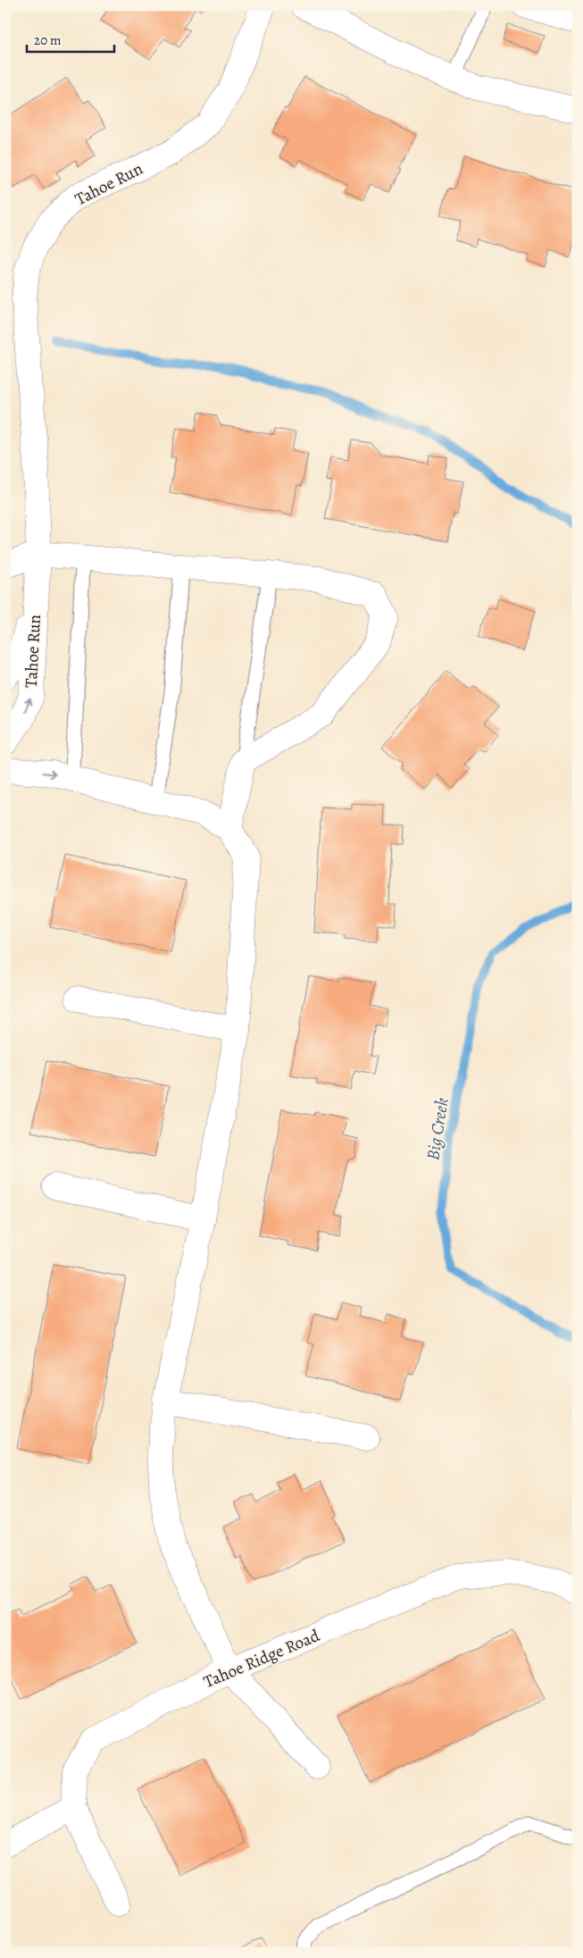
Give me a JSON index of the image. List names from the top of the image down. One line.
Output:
{"streets":{"street":["Tahoe Run","Tahoe Ridge Road"]},"water":["Big Creek"],"scale_bar":"20 m"}
